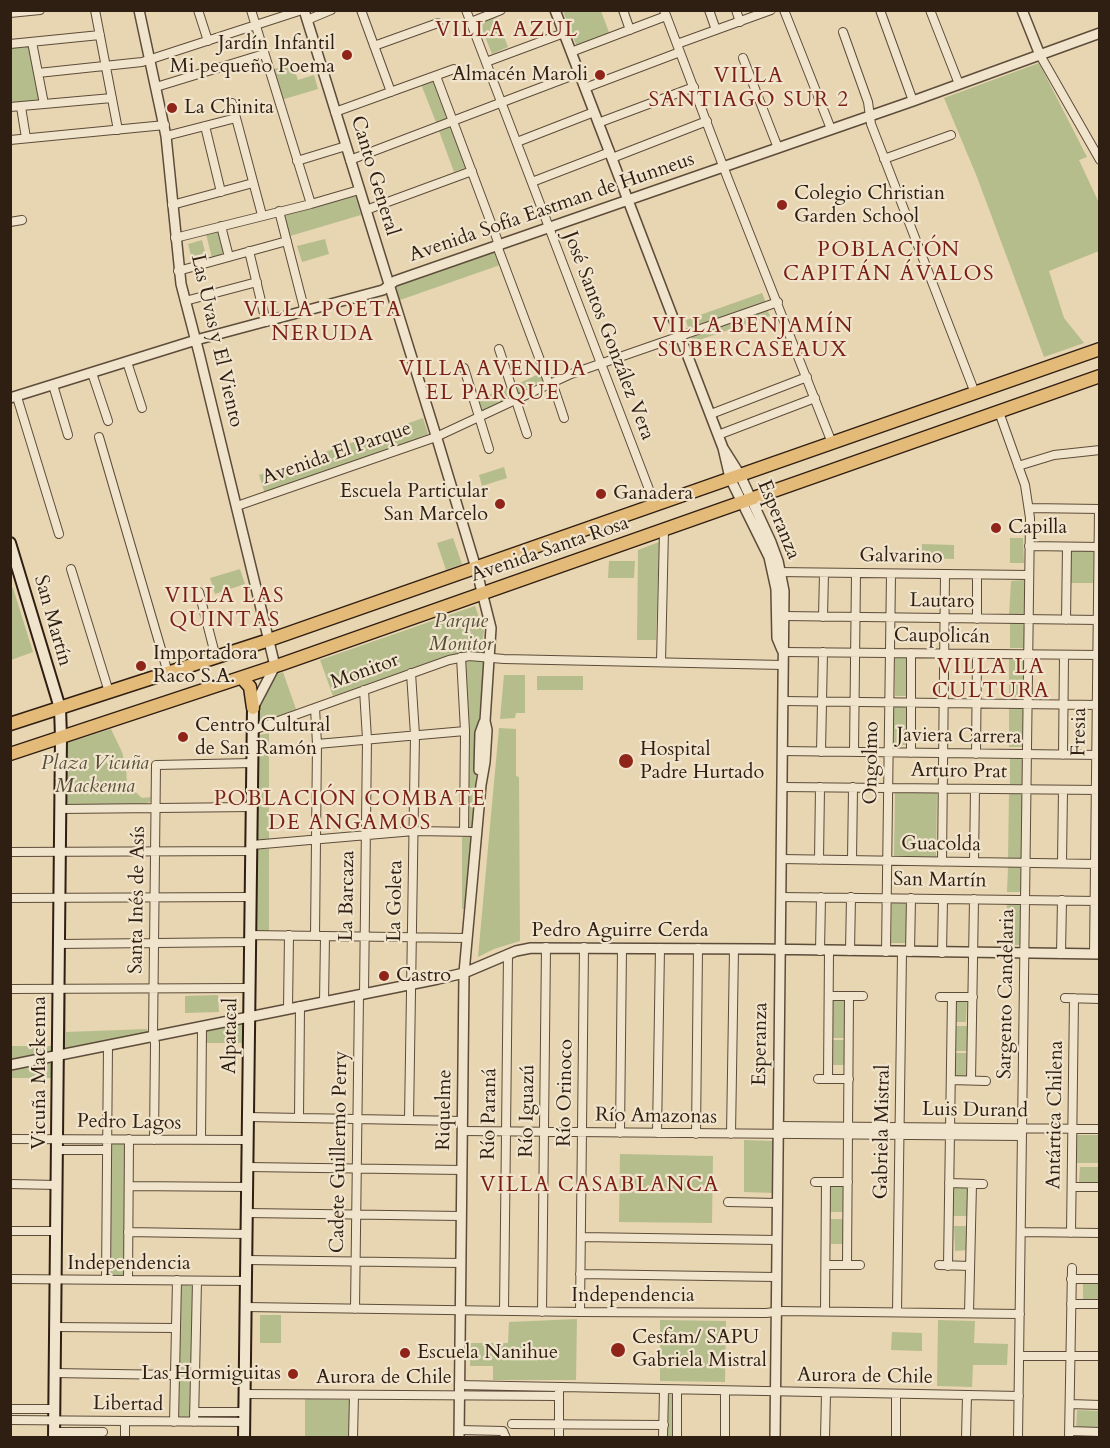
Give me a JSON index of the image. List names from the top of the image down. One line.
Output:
{"streets":{"main road":["Avenida Santa Rosa","San Martín","Alpatacal","Vicuña Mackenna"],"street":["Canto General","Avenida Sofía Eastman de Hunneus","José Santos González Vera","Las Uvas y El Viento","Avenida El Parque","Esperanza","Galvarino","Lautaro","Caupolicán","Monitor","Fresia","Javiera Carrera","Ongolmo","Arturo Prat","Guacolda","La Barcaza","Santa Inés de Asís","La Goleta","Pedro Aguirre Cerda","Sargento Candelaria","Río Orinoco","Riquelme","Río Iguazú","Luis Durand","Río Paraná","Antártica Chilena","Río Amazonas","Pedro Lagos","Gabriela Mistral","Cadete Guillermo Perry","Independencia","Aurora de Chile","Libertad"]},"crossings":[["Canto General","Avenida Sofía Eastman de Hunneus"],["Canto General","Avenida El Parque"],["Canto General","Avenida Santa Rosa"],["Canto General","Riquelme"],["Avenida Sofía Eastman de Hunneus","José Santos González Vera"],["Avenida Sofía Eastman de Hunneus","Las Uvas y El Viento"],["Avenida Sofía Eastman de Hunneus","Esperanza"],["José Santos González Vera","Avenida El Parque"],["José Santos González Vera","Avenida Santa Rosa"],["Las Uvas y El Viento","Avenida El Parque"],["Las Uvas y El Viento","Avenida Santa Rosa"],["Avenida El Parque","Esperanza"],["Esperanza","Avenida Santa Rosa"],["Esperanza","Galvarino"],["Esperanza","Lautaro"],["Esperanza","San Martín"],["Esperanza","Caupolicán"],["Esperanza","Javiera Carrera"],["Esperanza","Arturo Prat"],["Esperanza","Guacolda"],["Esperanza","Pedro Aguirre Cerda"],["Esperanza","Luis Durand"],["Esperanza","Río Amazonas"],["Esperanza","Independencia"],["Esperanza","Aurora de Chile"],["Avenida Santa Rosa","San Martín"],["Avenida Santa Rosa","Sargento Candelaria"],["Avenida Santa Rosa","Alpatacal"],["Avenida Santa Rosa","Vicuña Mackenna"],["Avenida Santa Rosa","Riquelme"],["Galvarino","Ongolmo"],["Galvarino","Sargento Candelaria"],["Lautaro","Fresia"],["Lautaro","Ongolmo"],["Lautaro","Sargento Candelaria"],["San Martín","Fresia"],["San Martín","Ongolmo"],["San Martín","Sargento Candelaria"],["San Martín","Vicuña Mackenna"],["San Martín","Gabriela Mistral"],["Caupolicán","Fresia"],["Caupolicán","Ongolmo"],["Caupolicán","Sargento Candelaria"],["Monitor","La Barcaza"],["Monitor","La Goleta"],["Monitor","Alpatacal"],["Monitor","Riquelme"],["Fresia","Javiera Carrera"],["Fresia","Arturo Prat"],["Fresia","Guacolda"],["Fresia","Pedro Aguirre Cerda"],["Javiera Carrera","Ongolmo"],["Javiera Carrera","Sargento Candelaria"],["Ongolmo","Arturo Prat"],["Ongolmo","Guacolda"],["Ongolmo","Pedro Aguirre Cerda"],["Arturo Prat","Sargento Candelaria"],["Guacolda","Sargento Candelaria"],["La Barcaza","Pedro Aguirre Cerda"],["La Barcaza","Cadete Guillermo Perry"],["Santa Inés de Asís","Pedro Aguirre Cerda"],["Santa Inés de Asís","Alpatacal"],["Santa Inés de Asís","Pedro Lagos"],["La Goleta","Pedro Aguirre Cerda"],["Pedro Aguirre Cerda","Sargento Candelaria"],["Pedro Aguirre Cerda","Alpatacal"],["Pedro Aguirre Cerda","Vicuña Mackenna"],["Pedro Aguirre Cerda","Río Orinoco"],["Pedro Aguirre Cerda","Riquelme"],["Pedro Aguirre Cerda","Río Iguazú"],["Pedro Aguirre Cerda","Río Paraná"],["Pedro Aguirre Cerda","Gabriela Mistral"],["Pedro Aguirre Cerda","Cadete Guillermo Perry"],["Sargento Candelaria","Luis Durand"],["Sargento Candelaria","Independencia"],["Sargento Candelaria","Aurora de Chile"],["Alpatacal","Pedro Lagos"],["Alpatacal","Independencia"],["Alpatacal","Aurora de Chile"],["Alpatacal","Libertad"],["Vicuña Mackenna","Pedro Lagos"],["Vicuña Mackenna","Independencia"],["Vicuña Mackenna","Libertad"],["Río Orinoco","Río Amazonas"],["Río Orinoco","Independencia"],["Riquelme","Río Amazonas"],["Riquelme","Independencia"],["Riquelme","Aurora de Chile"],["Río Iguazú","Río Amazonas"],["Río Iguazú","Independencia"],["Luis Durand","Antártica Chilena"],["Luis Durand","Río Amazonas"],["Luis Durand","Gabriela Mistral"],["Río Paraná","Río Amazonas"],["Río Paraná","Independencia"],["Gabriela Mistral","Independencia"],["Cadete Guillermo Perry","Independencia"]],"districts":["VILLA AZUL","VILLA SANTIAGO SUR 2","POBLACIÓN CAPITÁN ÁVALOS","VILLA POETA NERUDA","VILLA BENJAMÍN SUBERCASEAUX","VILLA AVENIDA EL PARQUE","VILLA LAS QUINTAS","VILLA LA CULTURA","POBLACIÓN COMBATE DE ANGAMOS","VILLA CASABLANCA"],"parks":["Parque Monitor","Plaza Vicuña Mackenna"],"places":["Jardín Infantil Mi pequeño Poema","Almacén Maroli","La Chinita","Colegio Christian Garden School","Ganadera","Escuela Particular San Marcelo","Capilla","Importadora Raco S.A.","Centro Cultural de San Ramón","Hospital Padre Hurtado","Castro","Cesfam/ SAPU Gabriela Mistral","Escuela Nanihue","Las Hormiguitas"]}
